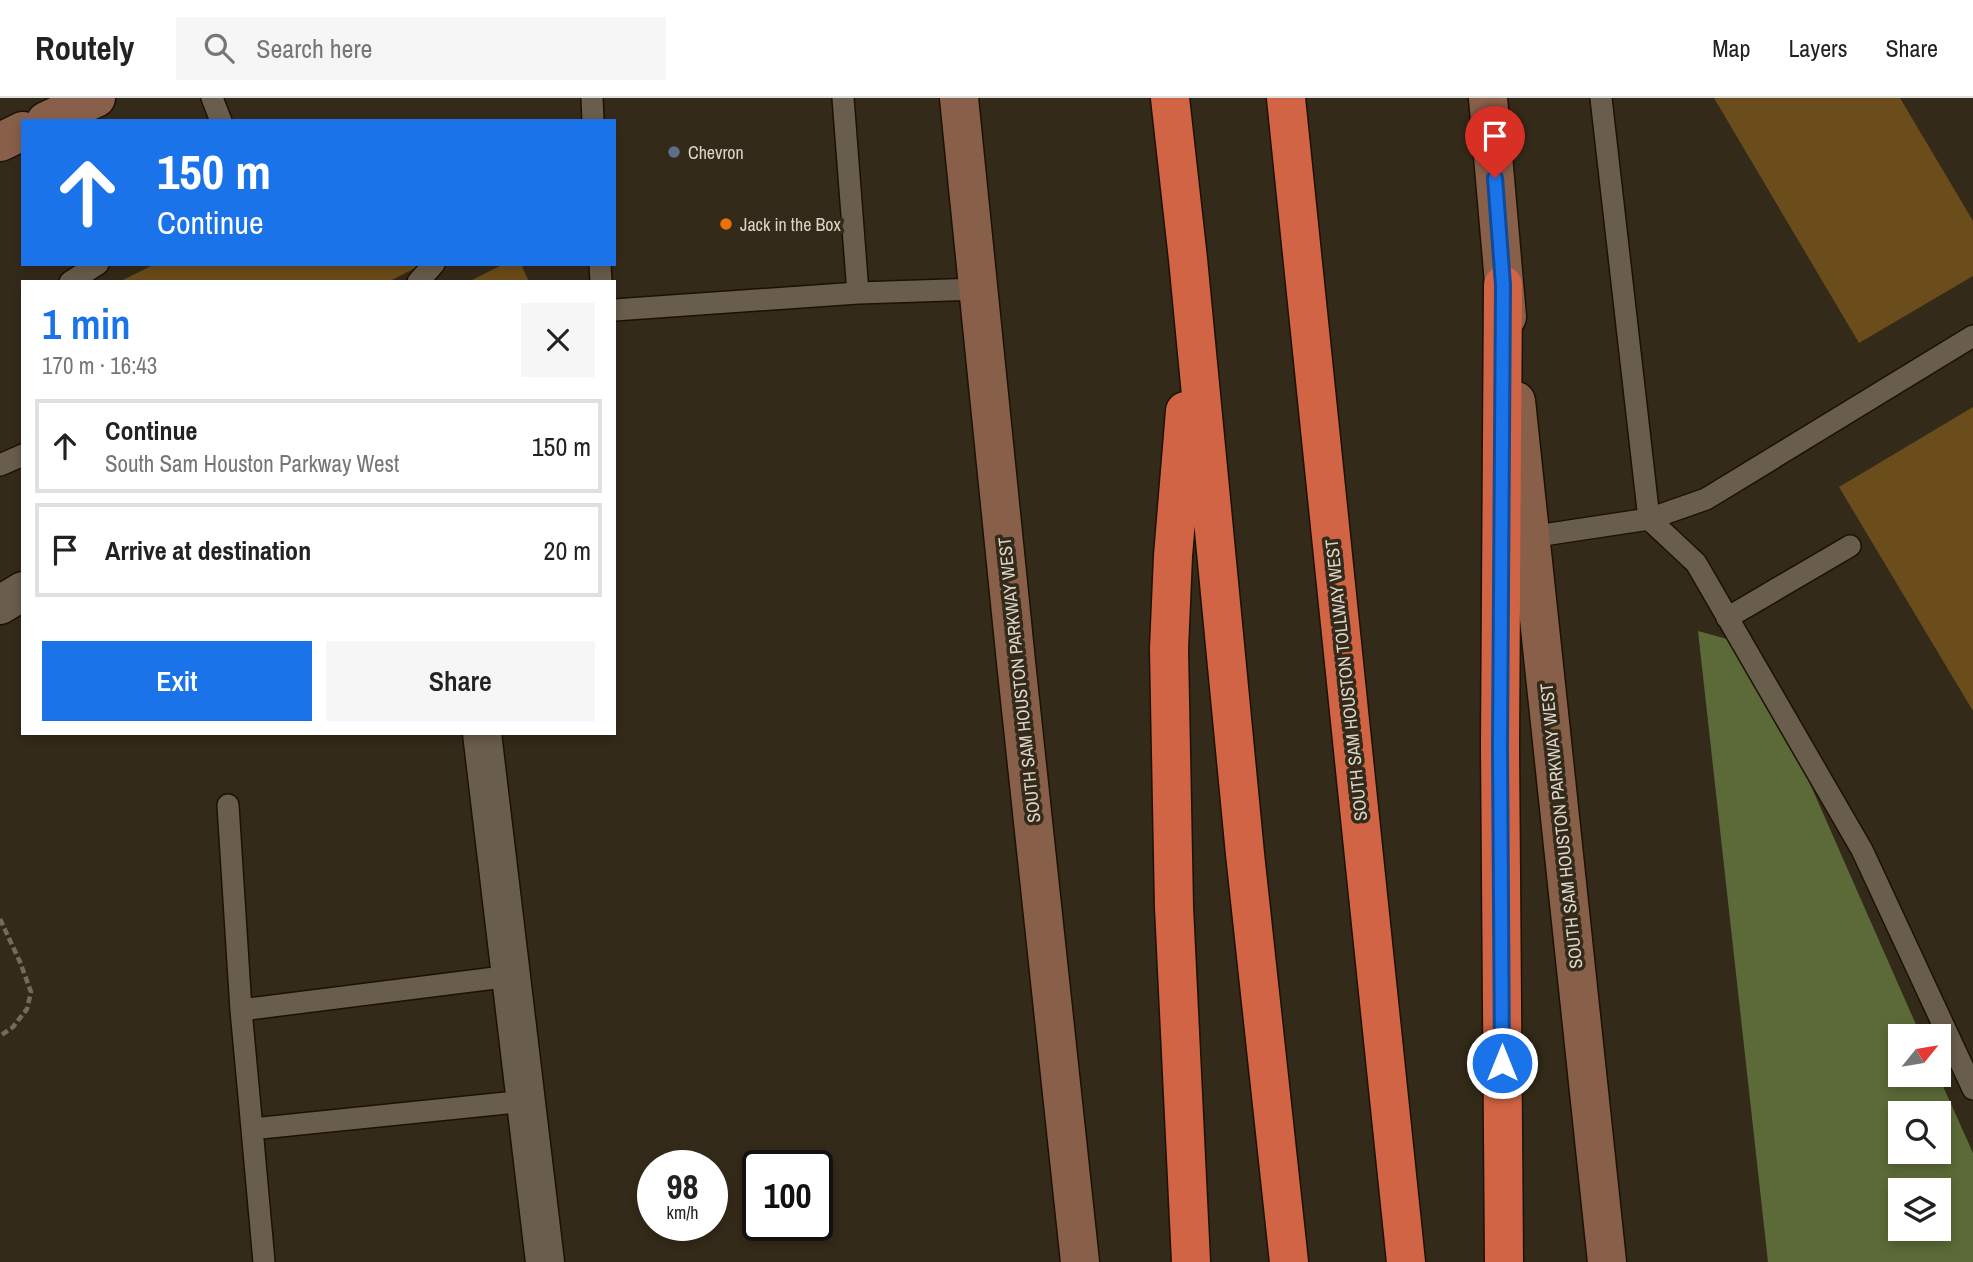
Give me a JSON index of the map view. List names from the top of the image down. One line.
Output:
{"streets":{"highway":["SOUTH SAM HOUSTON TOLLWAY WEST"],"main road":["SOUTH SAM HOUSTON PARKWAY WEST"]},"places":["Chevron","Jack in the Box"],"north":"top right","page":{"header":"Routely","search":"Search here","nav":["Map","Layers","Share"],"turn":["150 m","Continue"],"heading":["1 min","170 m · 16:43"],"list":[{"name":"Continue","note":"South Sam Houston Parkway West","value":"150 m"},{"name":"Arrive at destination","value":"20 m"}],"buttons":["Exit","Share"],"speed":"98 km/h","limit":"100"}}
